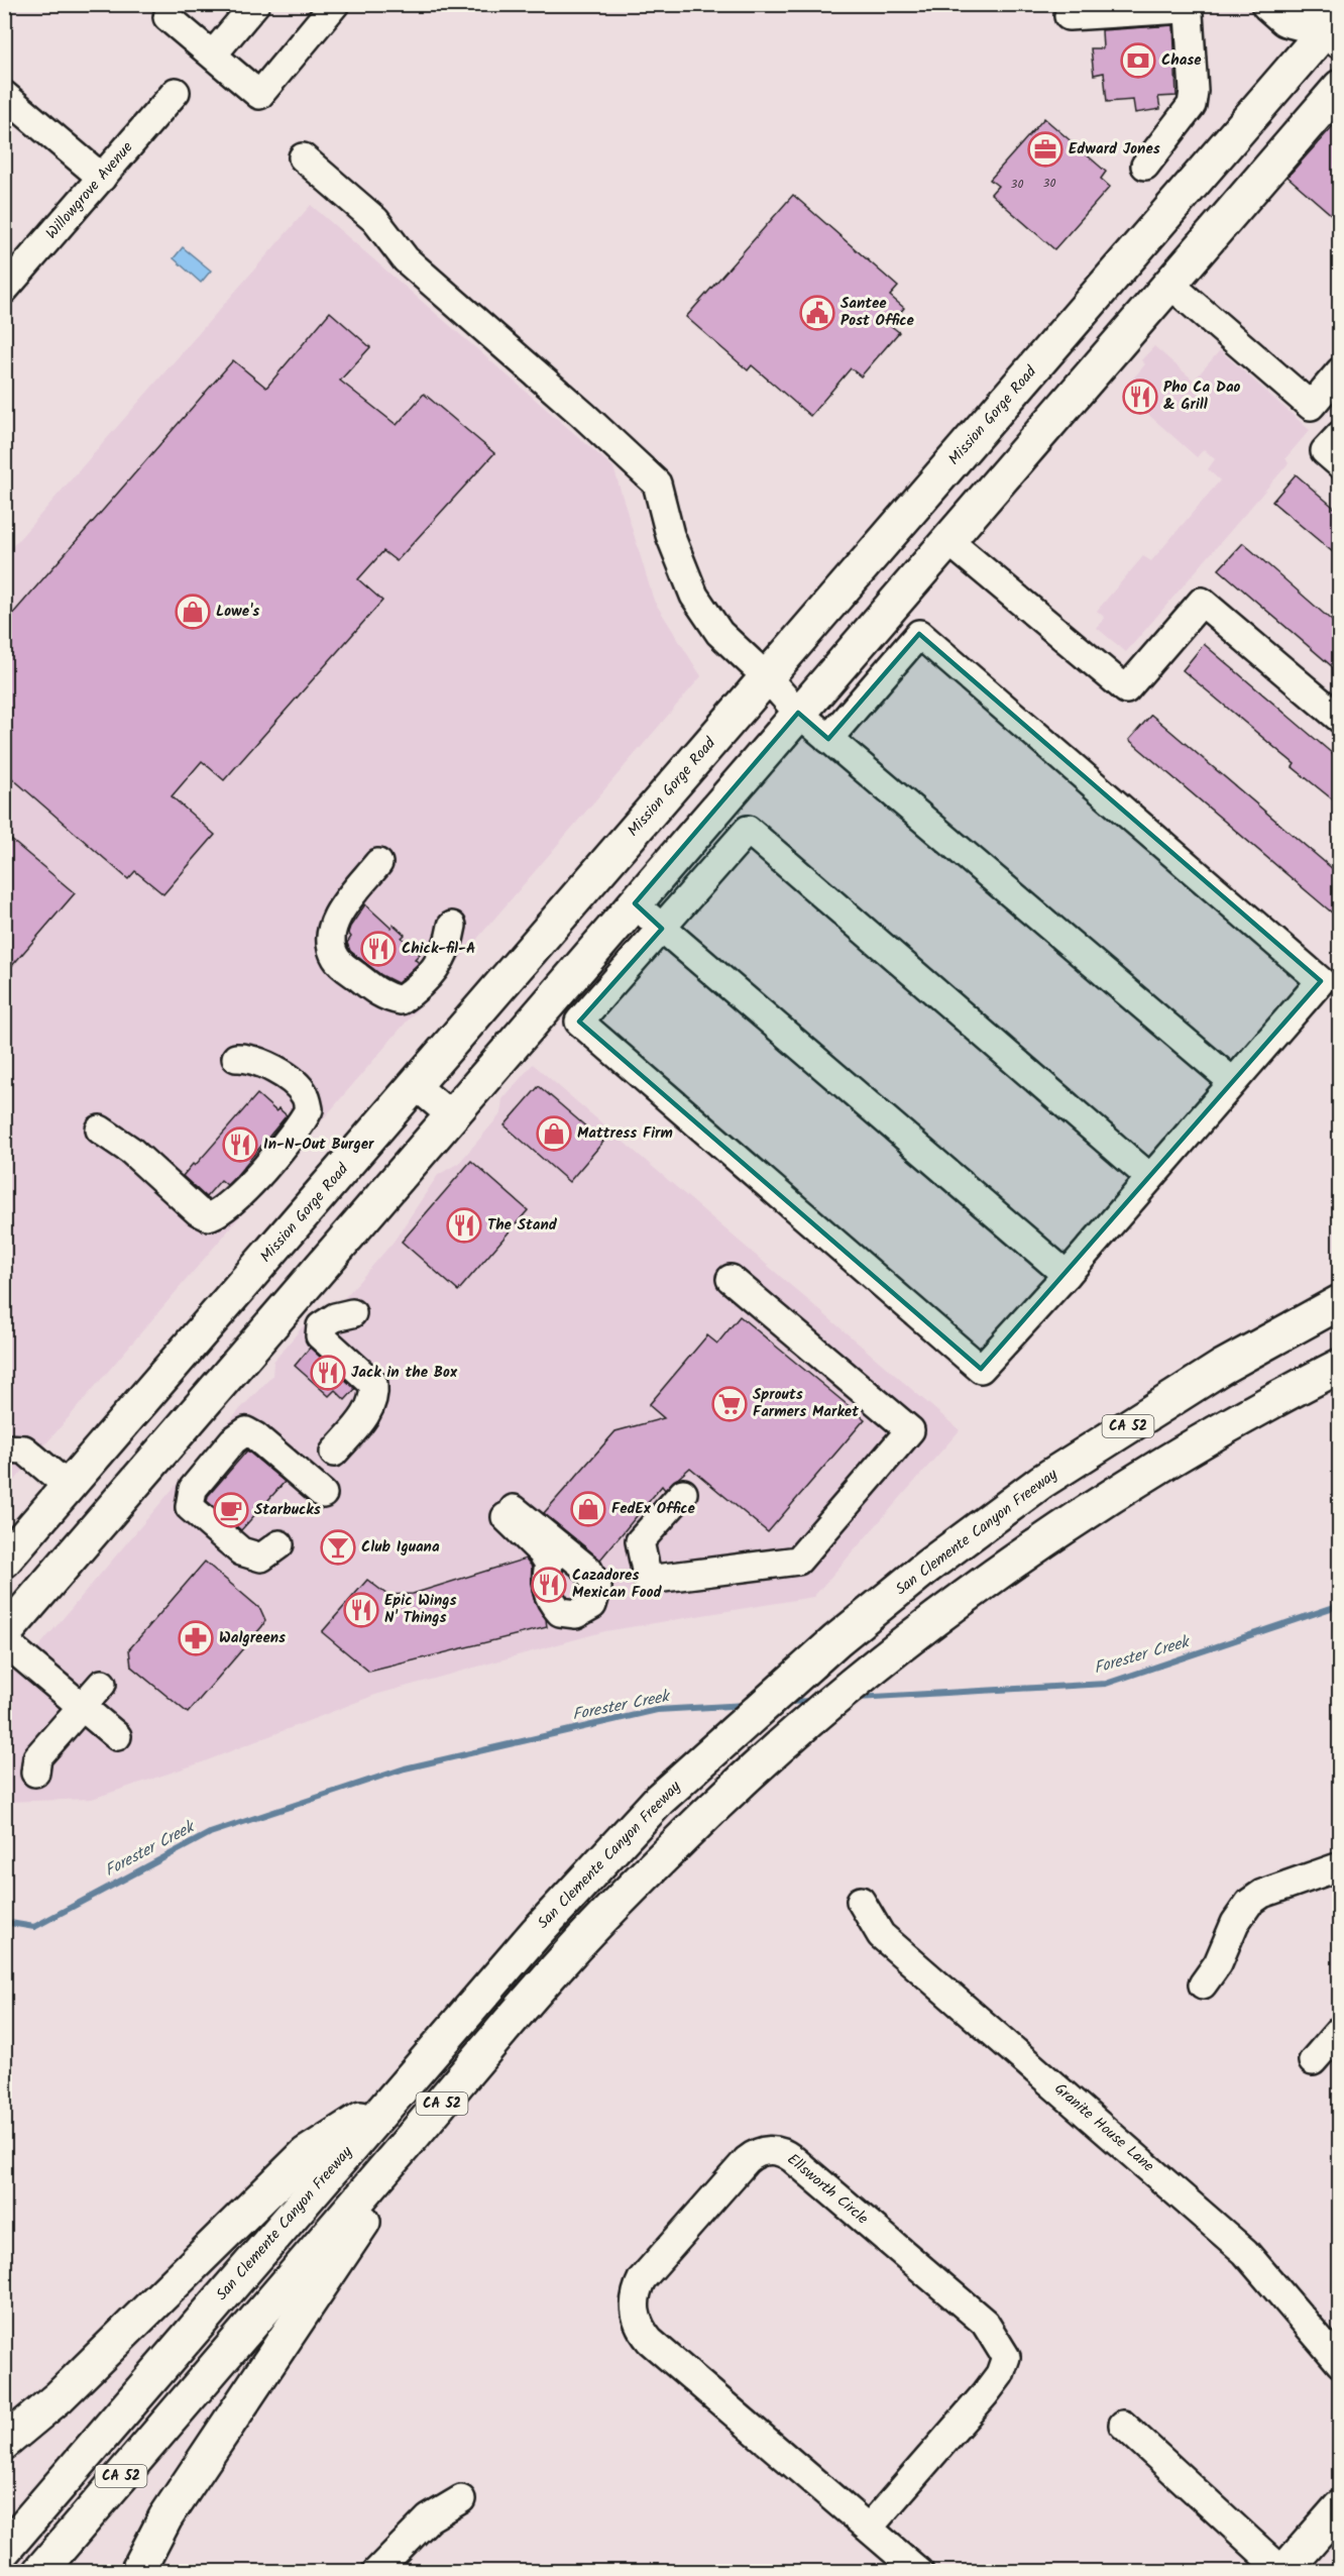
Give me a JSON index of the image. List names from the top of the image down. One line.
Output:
{"streets":{"main road":["Mission Gorge Road","CA 52","San Clemente Canyon Freeway"],"street":["Willowgrove Avenue","Granite House Lane","Ellsworth Circle"]},"water":["Forester Creek"],"places":{"bank":["Chase"],"office":["Edward Jones"],"public building":["Santee Post Office"],"restaurant":["Pho Ca Dao & Grill","Chick-fil-A","In-N-Out Burger","The Stand","Jack in the Box","Cazadores Mexican Food","Epic Wings N' Things"],"shop":["Lowe's","Mattress Firm","FedEx Office"],"supermarket":["Sprouts Farmers Market"],"cafe":["Starbucks"],"bar":["Club Iguana"],"pharmacy":["Walgreens"]},"house_numbers":["30","30"]}
